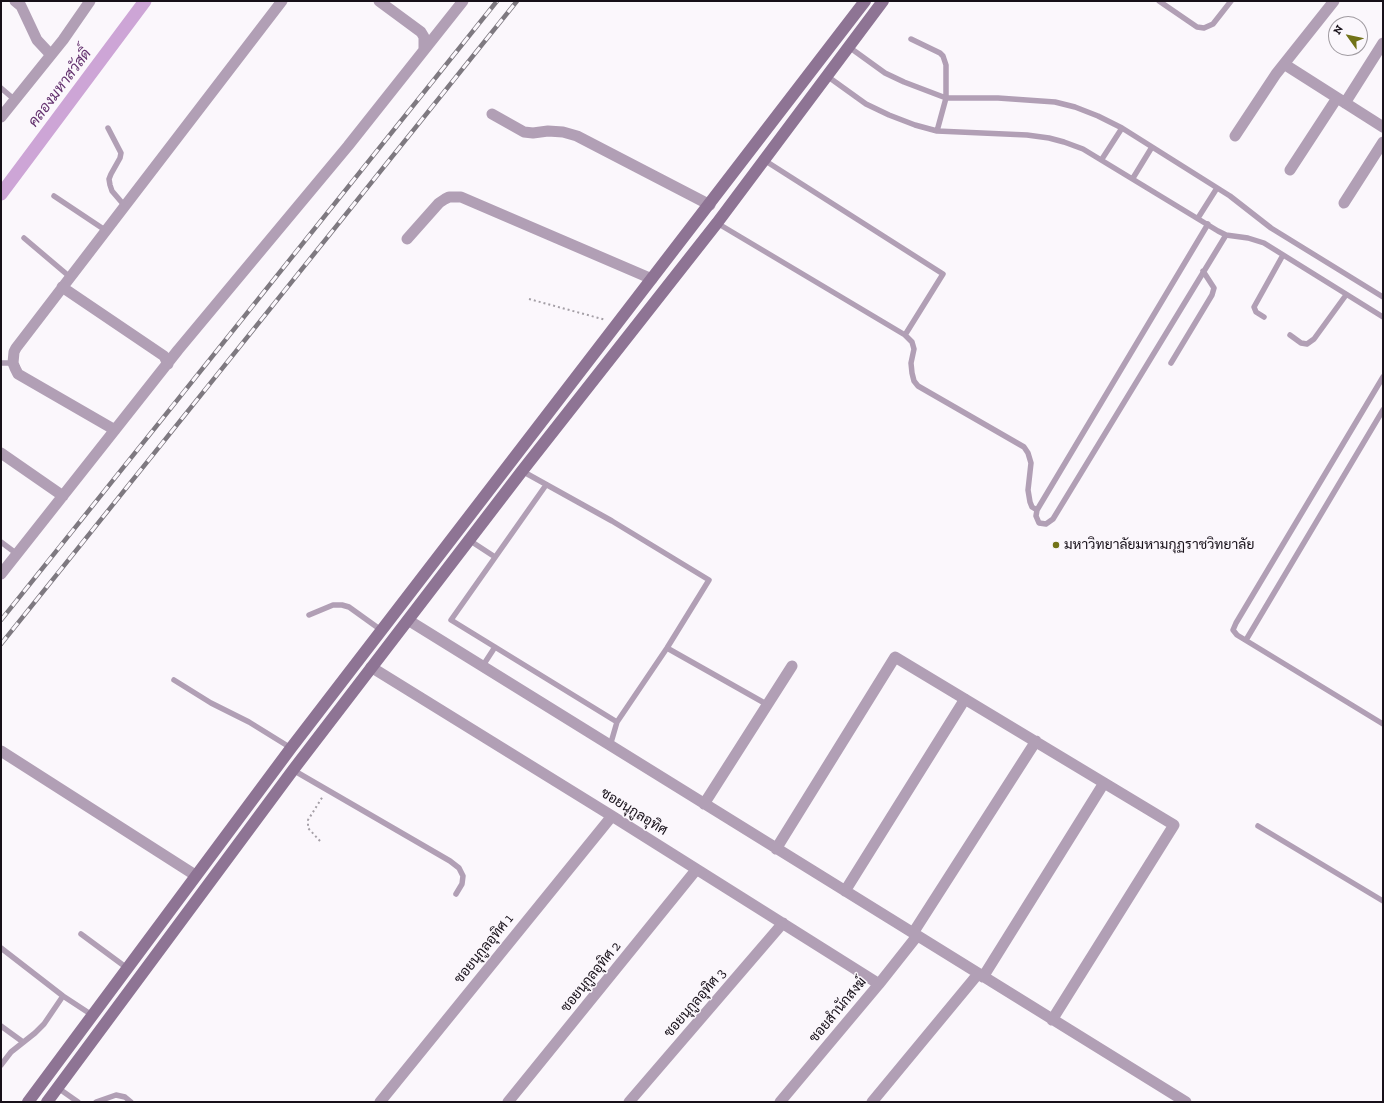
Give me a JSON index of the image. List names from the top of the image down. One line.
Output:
{"streets":{"street":["ซอยนุกูลอุทิศ","ซอยนุกูลอุทิศ 1","ซอยนุกูลอุทิศ 2","ซอยนุกูลอุทิศ 3","ซอยสำนักสงฆ์"]},"crossings":[["ซอยนุกูลอุทิศ","ซอยนุกูลอุทิศ 1"],["ซอยนุกูลอุทิศ","ซอยนุกูลอุทิศ 2"],["ซอยนุกูลอุทิศ","ซอยนุกูลอุทิศ 3"],["ซอยนุกูลอุทิศ","ซอยสำนักสงฆ์"]],"water":["คลองมหาสวัสดิ์"],"places":["มหาวิทยาลัยมหามกุฏราชวิทยาลัย"],"north":"top left"}
